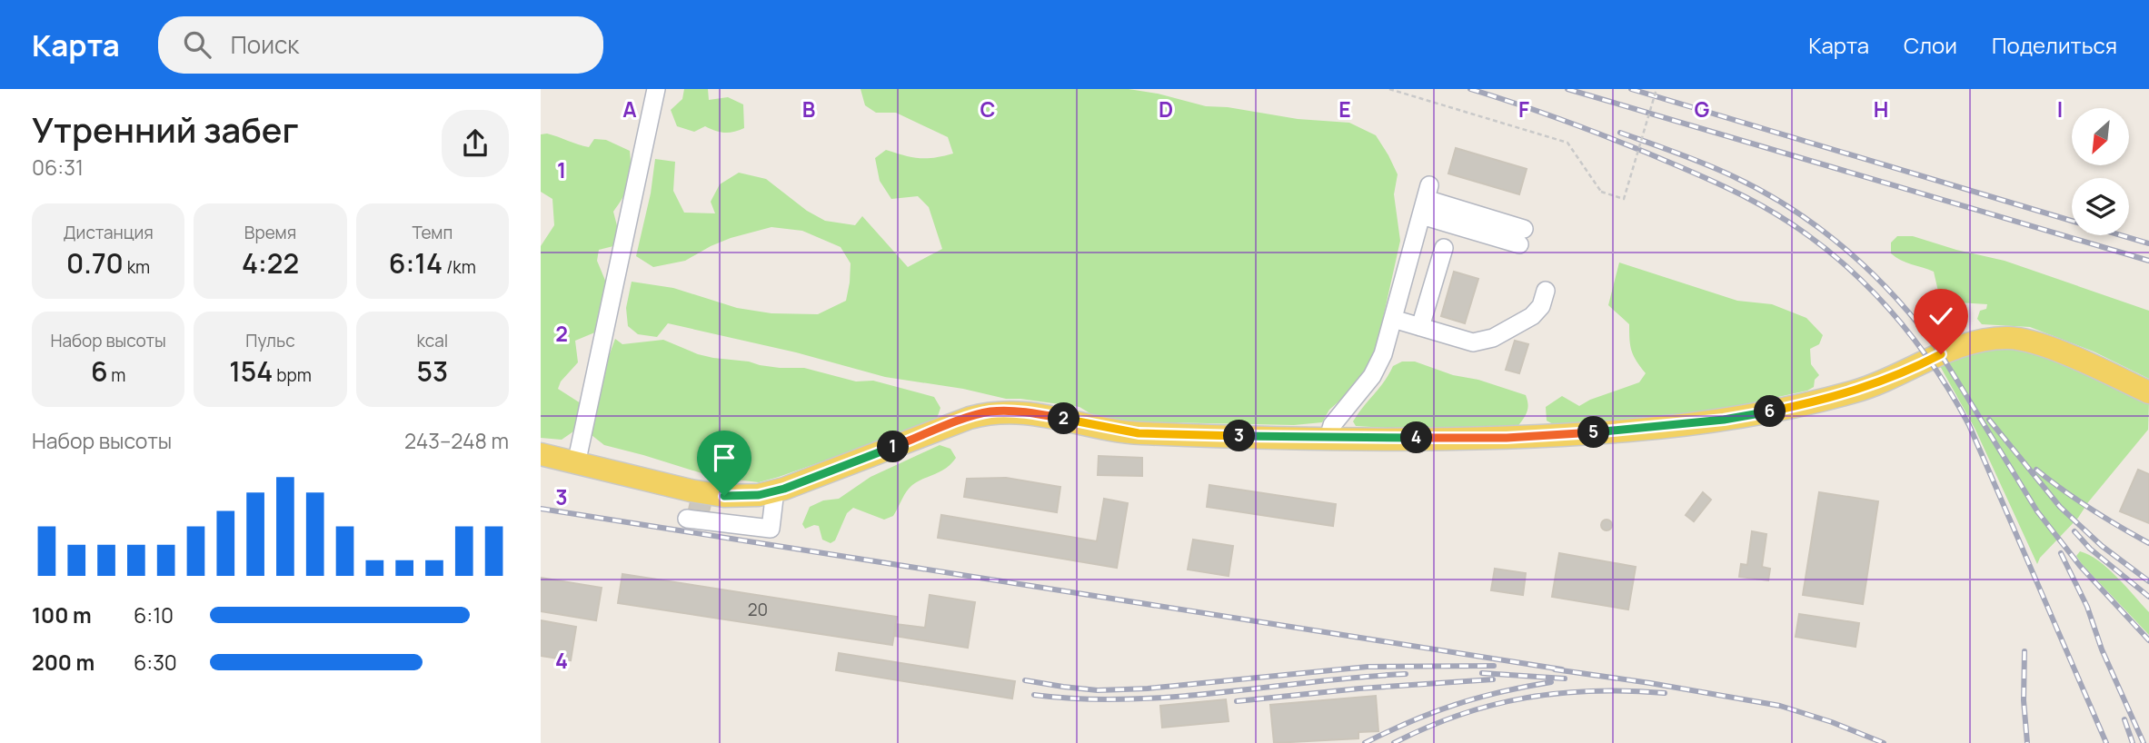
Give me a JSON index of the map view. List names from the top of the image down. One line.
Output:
{"house_numbers":["20"],"north":"bottom left","page":{"header":"Карта","search":"Поиск","nav":["Карта","Слои","Поделиться"],"heading":["Утренний забег","06:31"],"stats":[["Дистанция","0.70 km"],["Время","4:22"],["Темп","6:14 /km"],["Набор высоты","6 m"],["Пульс","154 bpm"],["kcal","53"]],"pins":["6","2","5","3","4","1"],"chart":["Набор высоты","243–248 m"],"list":[{"name":"100 m","note":"6:10"},{"name":"200 m","note":"6:30"}]},"grid":{"columns":["A","B","C","D","E","F","G","H","I"],"rows":["1","2","3","4"]}}
